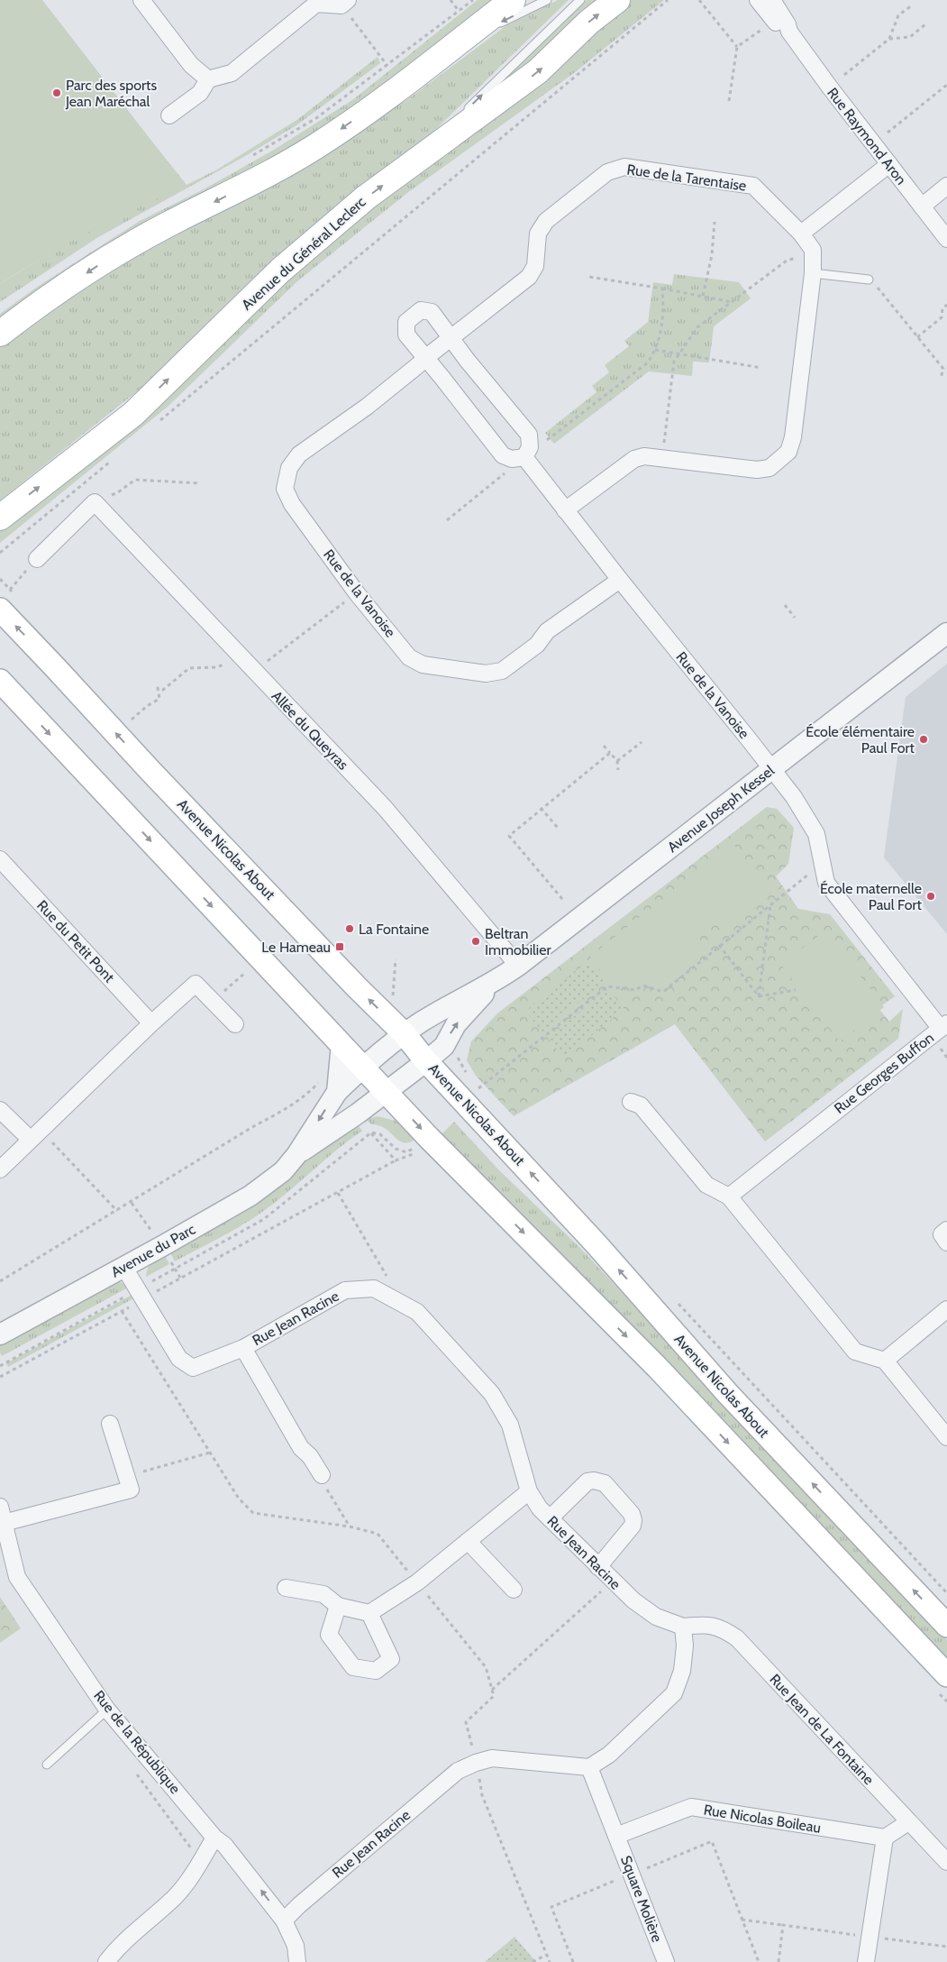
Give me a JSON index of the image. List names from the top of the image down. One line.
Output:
{"streets":{"main road":["Avenue du Général Leclerc","Avenue Nicolas About"],"street":["Rue Raymond Aron","Rue de la Tarentaise","Rue de la Vanoise","Allée du Queyras","Avenue Joseph Kessel","Rue du Petit Pont","Rue Georges Buffon","Avenue du Parc","Rue Jean Racine","Rue Jean de La Fontaine","Rue de la République","Rue Nicolas Boileau","Square Molière"]},"crossings":[["Rue de la Tarentaise","Rue de la Vanoise"],["Rue de la Vanoise","Avenue Joseph Kessel"],["Rue de la Vanoise","Rue Georges Buffon"],["Allée du Queyras","Avenue Joseph Kessel"],["Avenue Joseph Kessel","Avenue Nicolas About"],["Avenue Joseph Kessel","Rue Georges Buffon"],["Avenue Joseph Kessel","Avenue du Parc"],["Avenue du Parc","Rue Jean Racine"],["Rue Jean Racine","Rue Jean de La Fontaine"],["Rue Jean Racine","Rue de la République"],["Rue Jean Racine","Square Molière"],["Rue Nicolas Boileau","Square Molière"]],"places":{"other":["Parc des sports Jean Maréchal","École élémentaire Paul Fort","École maternelle Paul Fort","La Fontaine","Beltran Immobilier"],"transit":["Le Hameau"]}}
